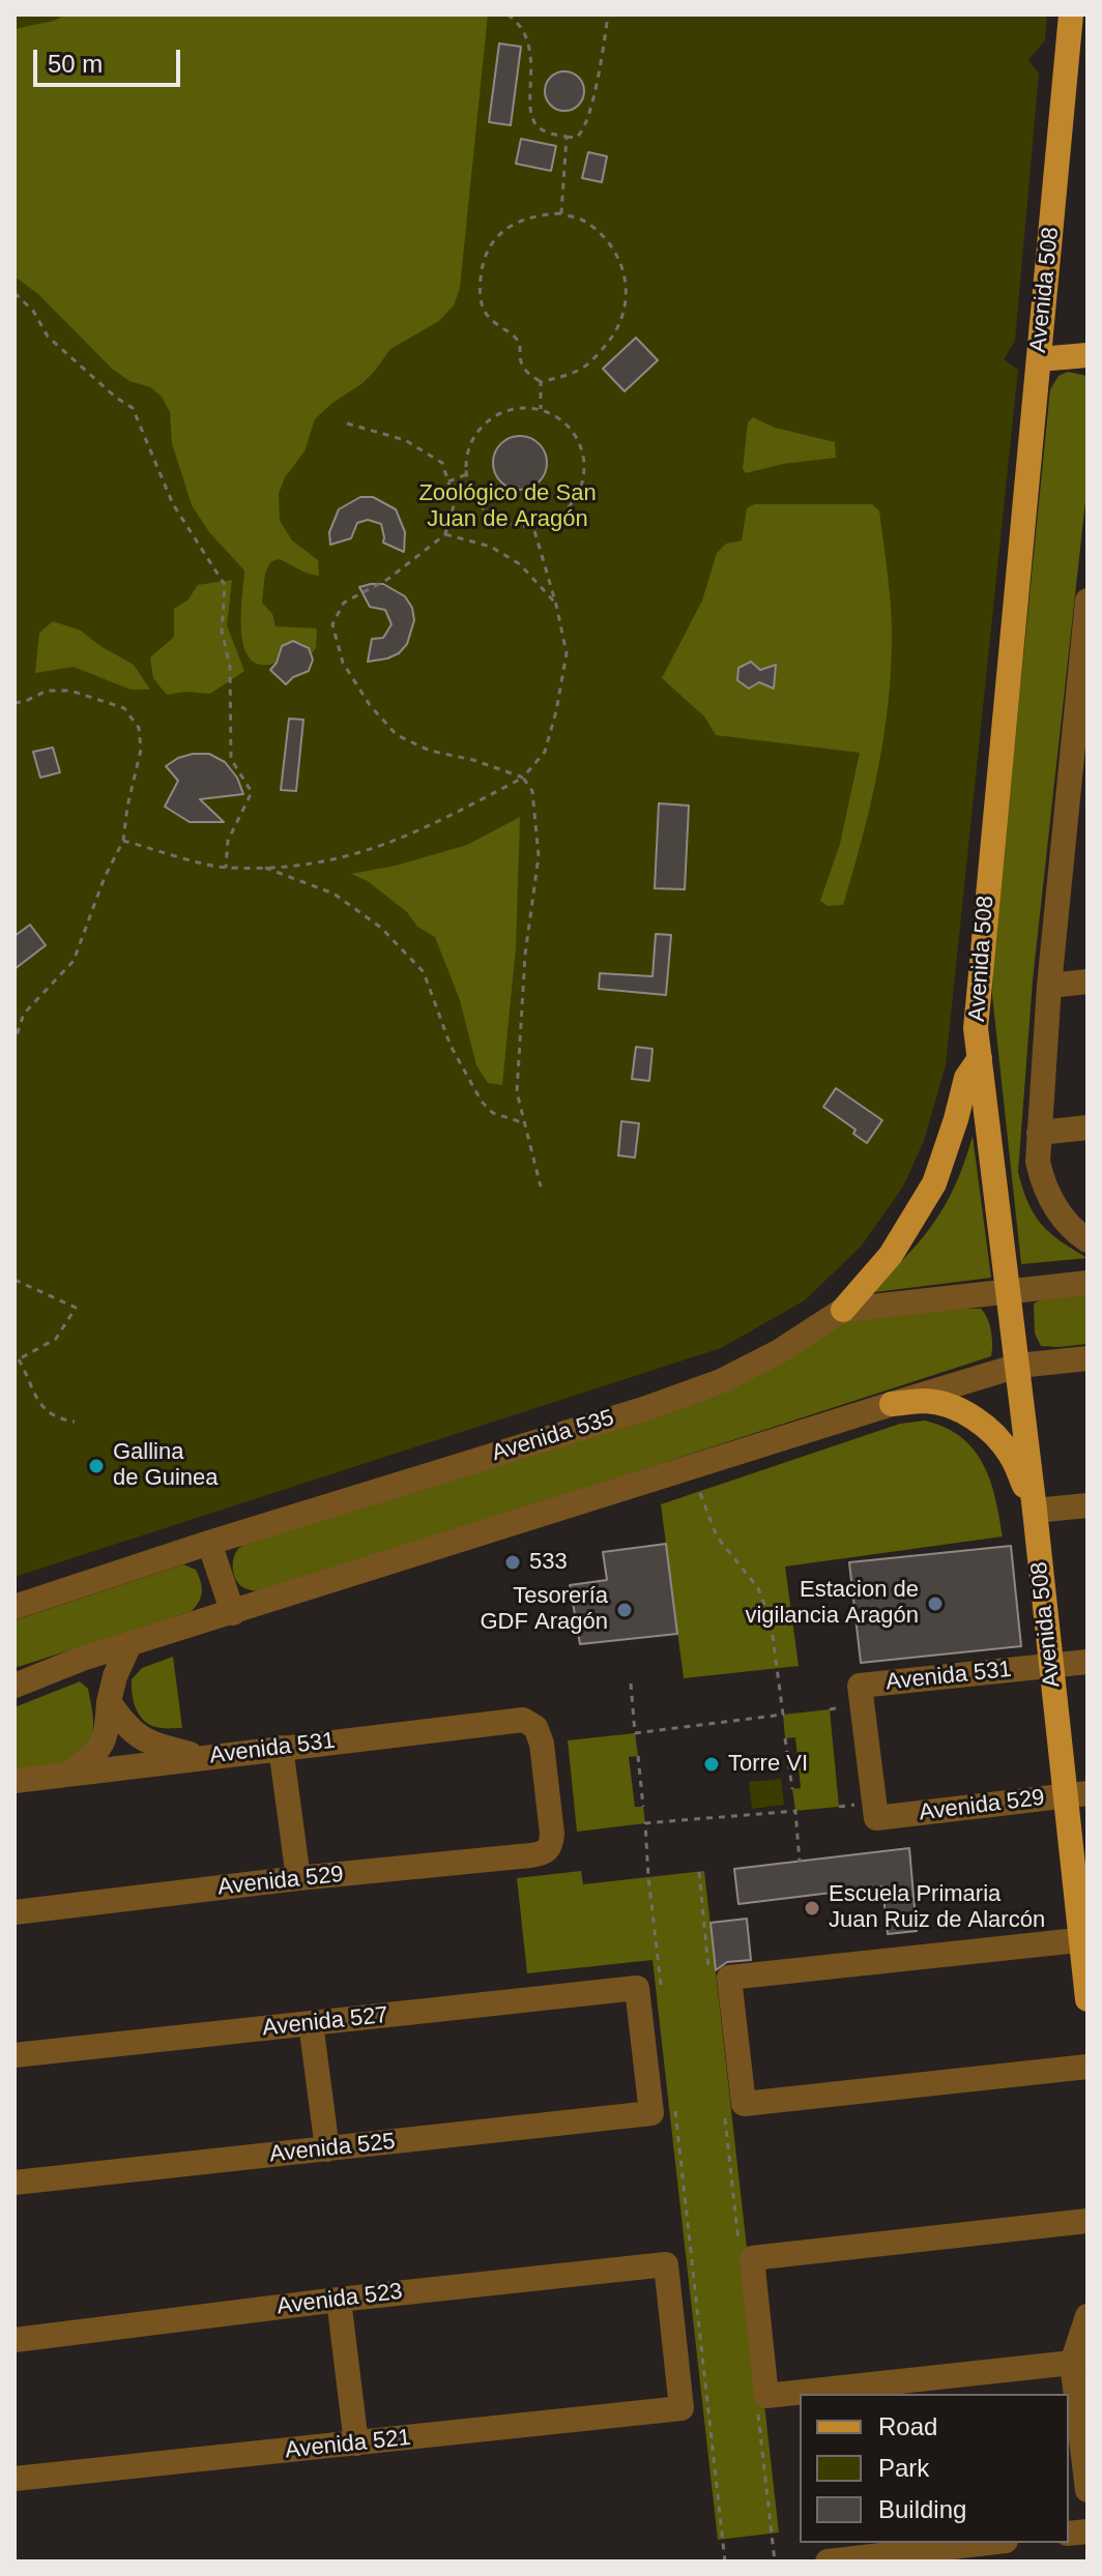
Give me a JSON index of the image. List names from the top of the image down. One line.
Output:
{"streets":{"main road":["Avenida 508"],"street":["Avenida 535","Avenida 531","Avenida 529","Avenida 527","Avenida 525","Avenida 523","Avenida 521"]},"crossings":[["Avenida 508","Avenida 535"],["Avenida 508","Avenida 531"],["Avenida 508","Avenida 529"],["Avenida 531","Avenida 529"],["Avenida 523","Avenida 521"]],"parks":["Zoológico de San Juan de Aragón"],"places":["Gallina de Guinea","533","Estacion de vigilancia Aragón","Tesorería GDF Aragón","Torre VI","Escuela Primaria Juan Ruiz de Alarcón"],"legend":["Road","Park","Building"],"scale_bar":"50 m"}
